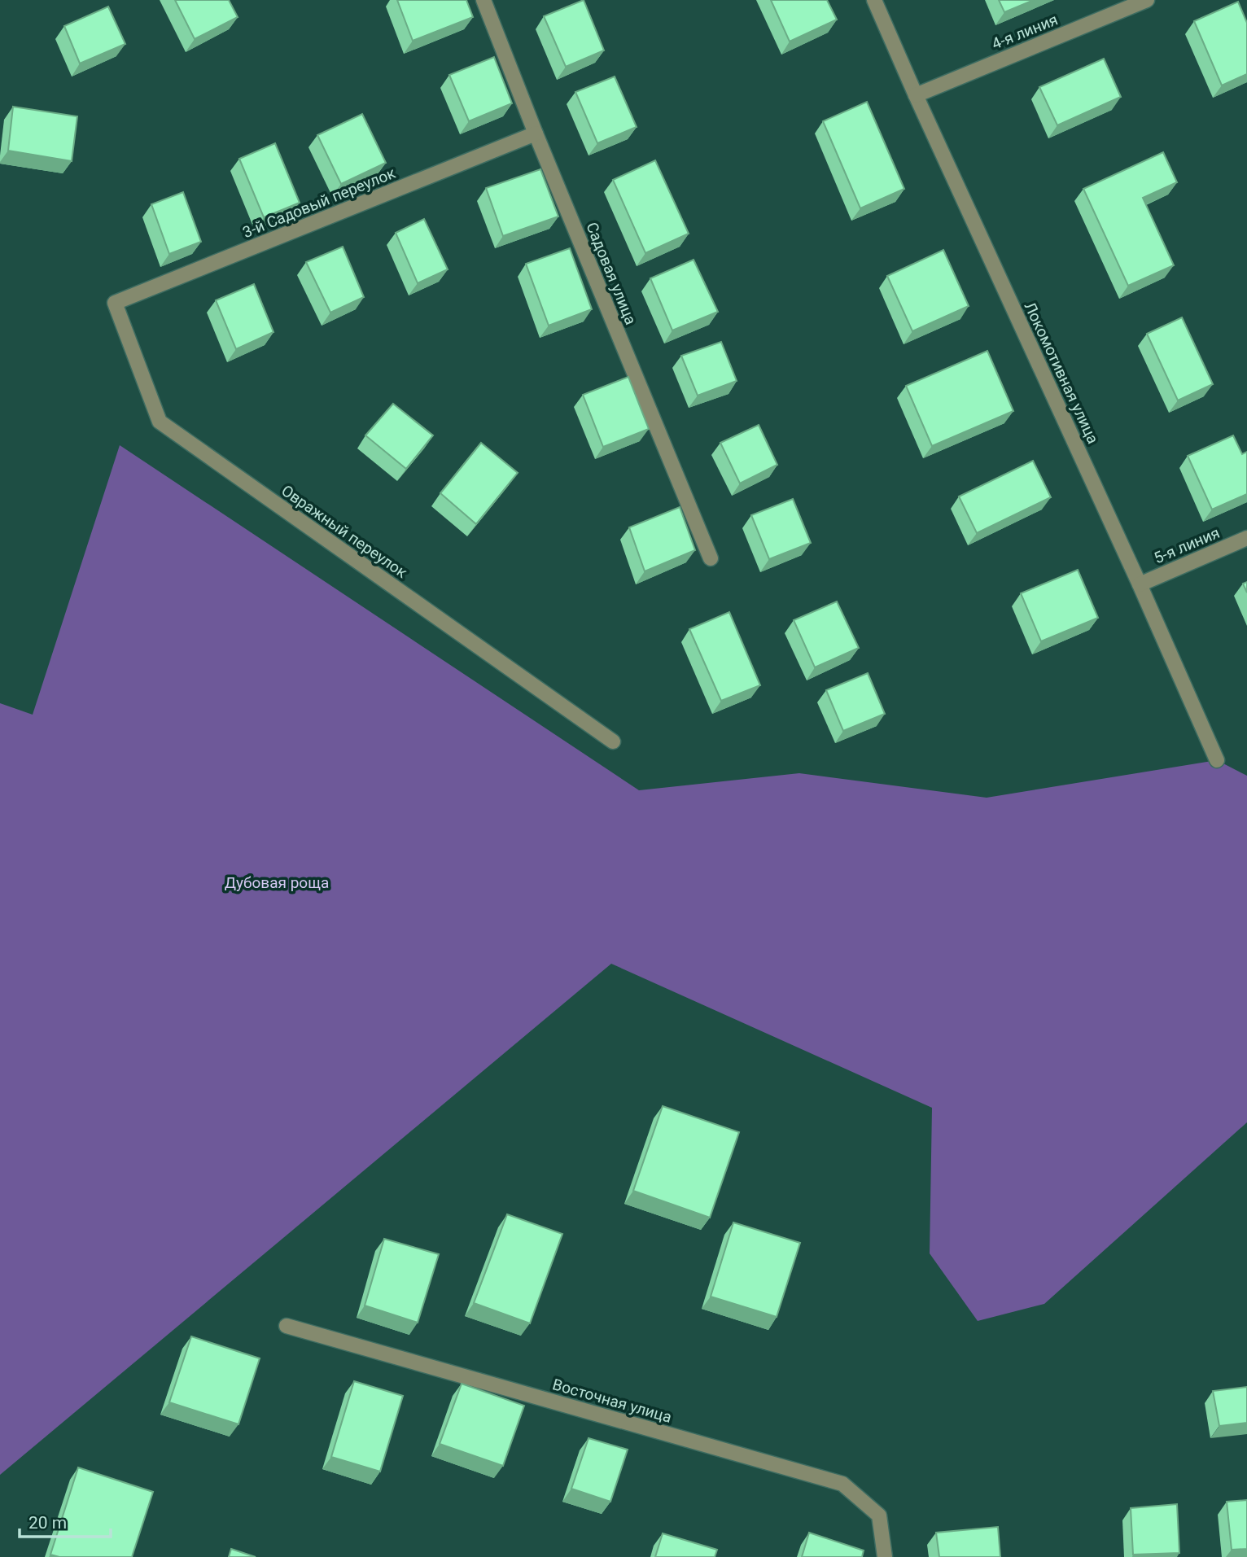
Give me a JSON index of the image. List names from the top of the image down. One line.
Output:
{"streets":{"street":["4-я линия","3-й Садовый переулок","Садовая улица","Локомотивная улица","Овражный переулок","5-я линия","Восточная улица"]},"crossings":[["4-я линия","Локомотивная улица"],["3-й Садовый переулок","Садовая улица"],["3-й Садовый переулок","Овражный переулок"],["Локомотивная улица","5-я линия"]],"parks":["Дубовая роща"],"scale_bar":"20 m"}
